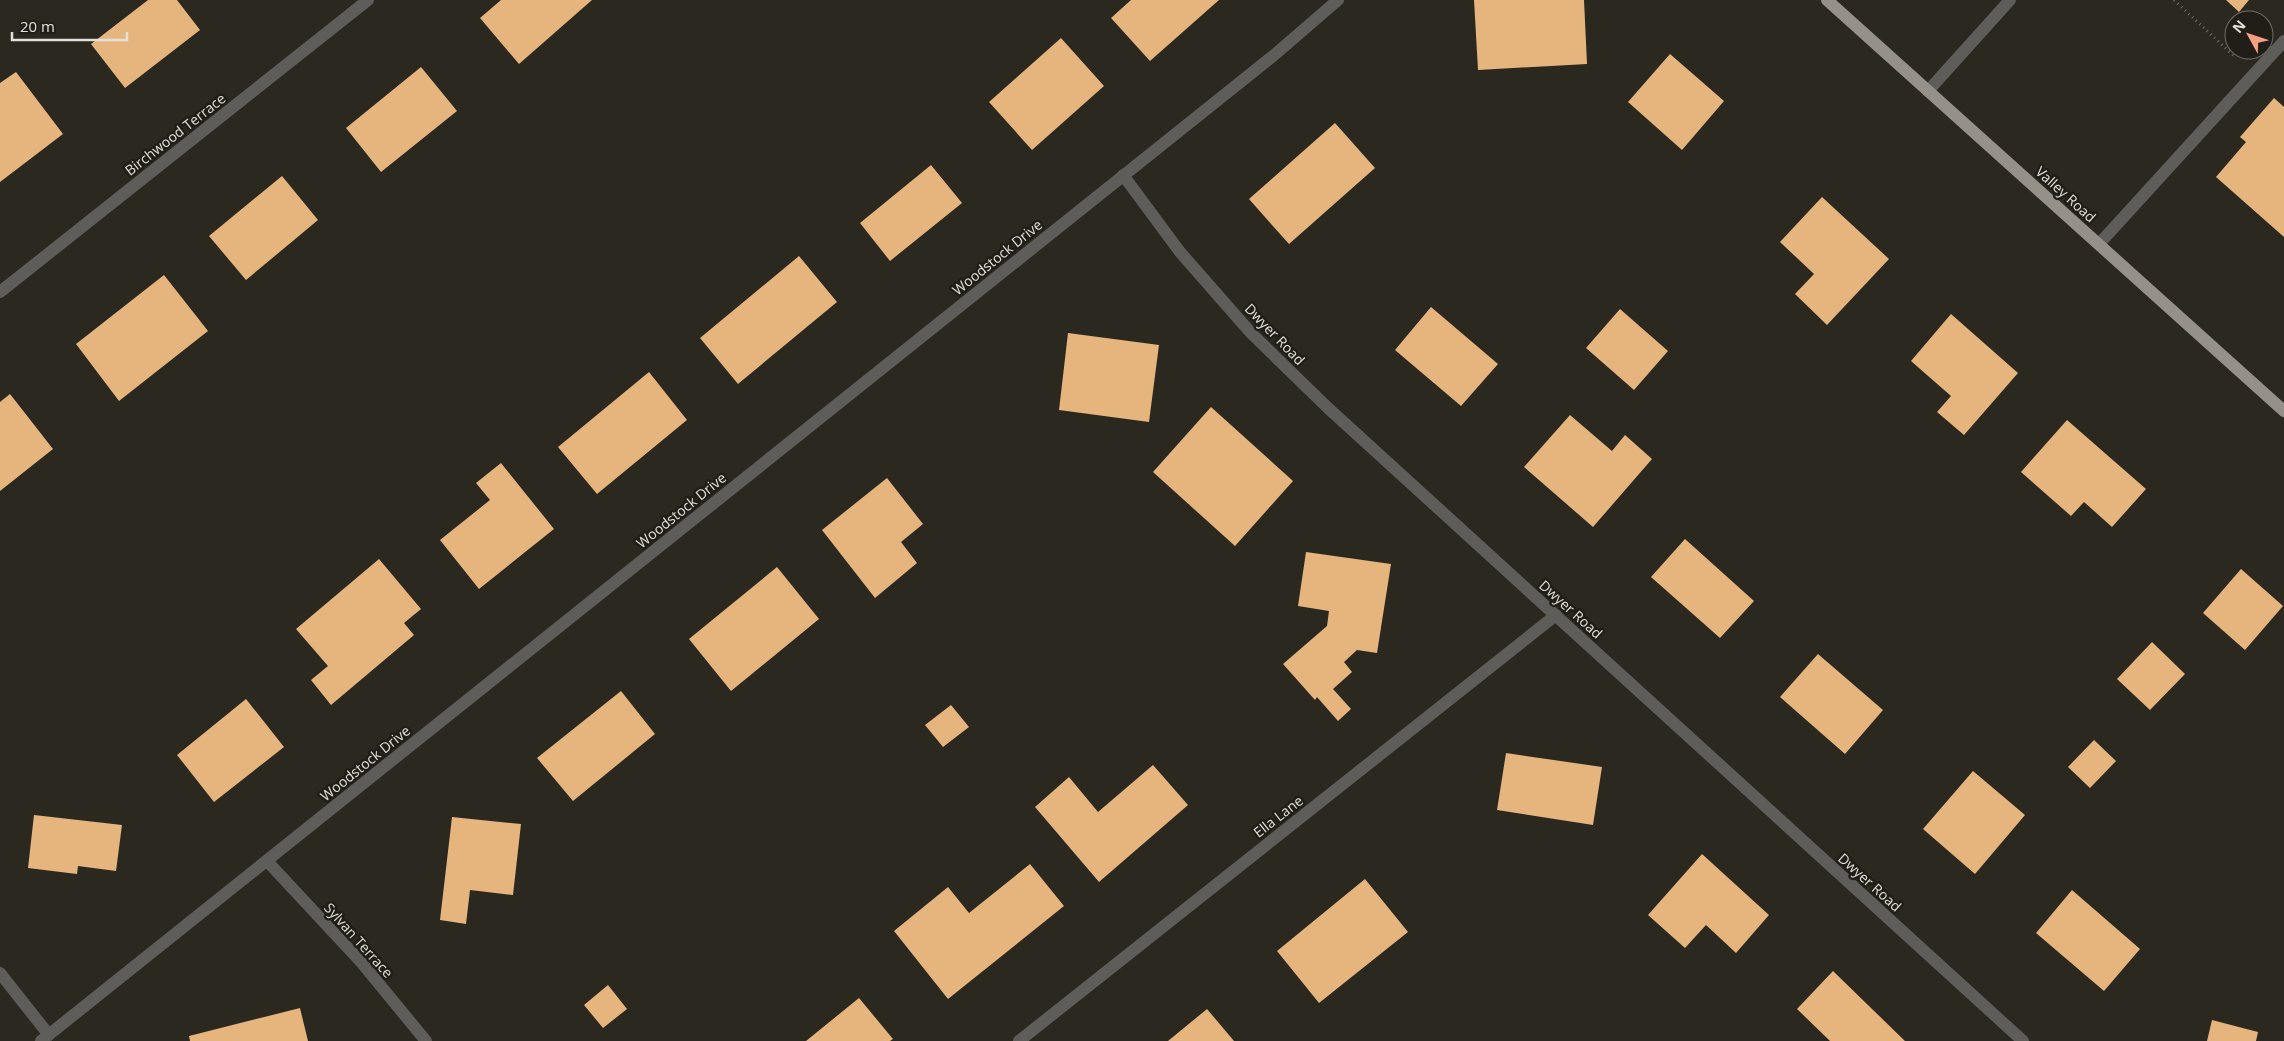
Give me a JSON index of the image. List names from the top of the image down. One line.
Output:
{"streets":{"main road":["Valley Road"],"street":["Birchwood Terrace","Woodstock Drive","Dwyer Road","Ella Lane","Sylvan Terrace"]},"crossings":[["Woodstock Drive","Dwyer Road"],["Woodstock Drive","Sylvan Terrace"],["Dwyer Road","Ella Lane"]],"scale_bar":"20 m","north":"top left"}
